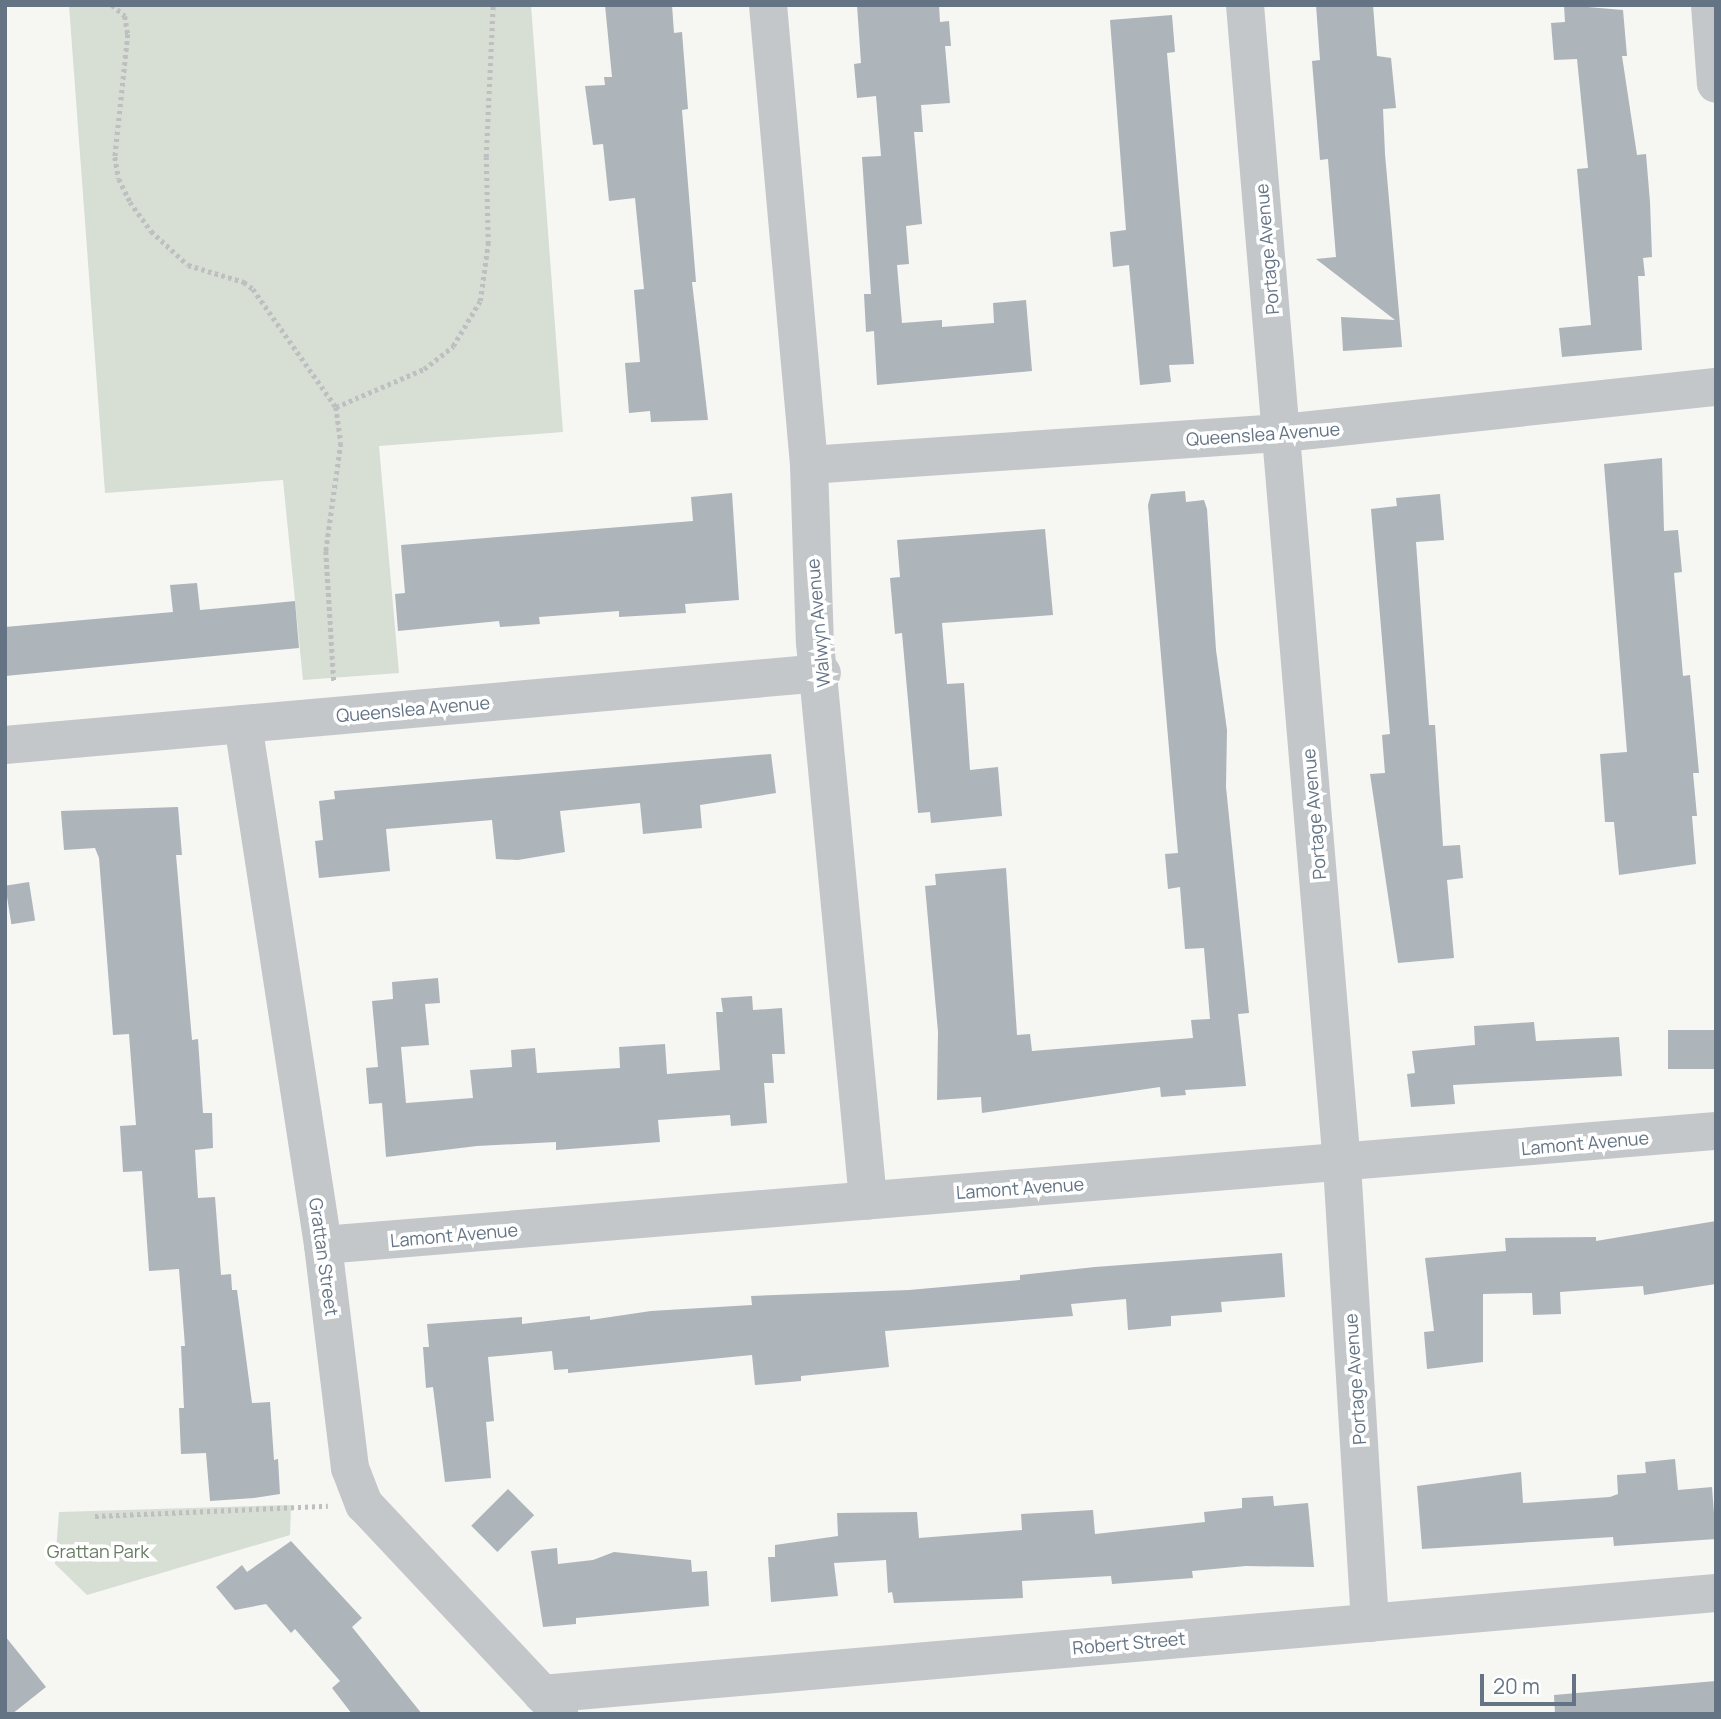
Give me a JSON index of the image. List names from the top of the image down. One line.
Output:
{"streets":{"street":["Portage Avenue","Queenslea Avenue","Walwyn Avenue","Lamont Avenue","Grattan Street","Robert Street"]},"crossings":[["Portage Avenue","Queenslea Avenue"],["Portage Avenue","Lamont Avenue"],["Portage Avenue","Robert Street"],["Queenslea Avenue","Walwyn Avenue"],["Queenslea Avenue","Grattan Street"],["Walwyn Avenue","Lamont Avenue"],["Lamont Avenue","Grattan Street"],["Grattan Street","Robert Street"]],"parks":["Grattan Park"],"scale_bar":"20 m"}
